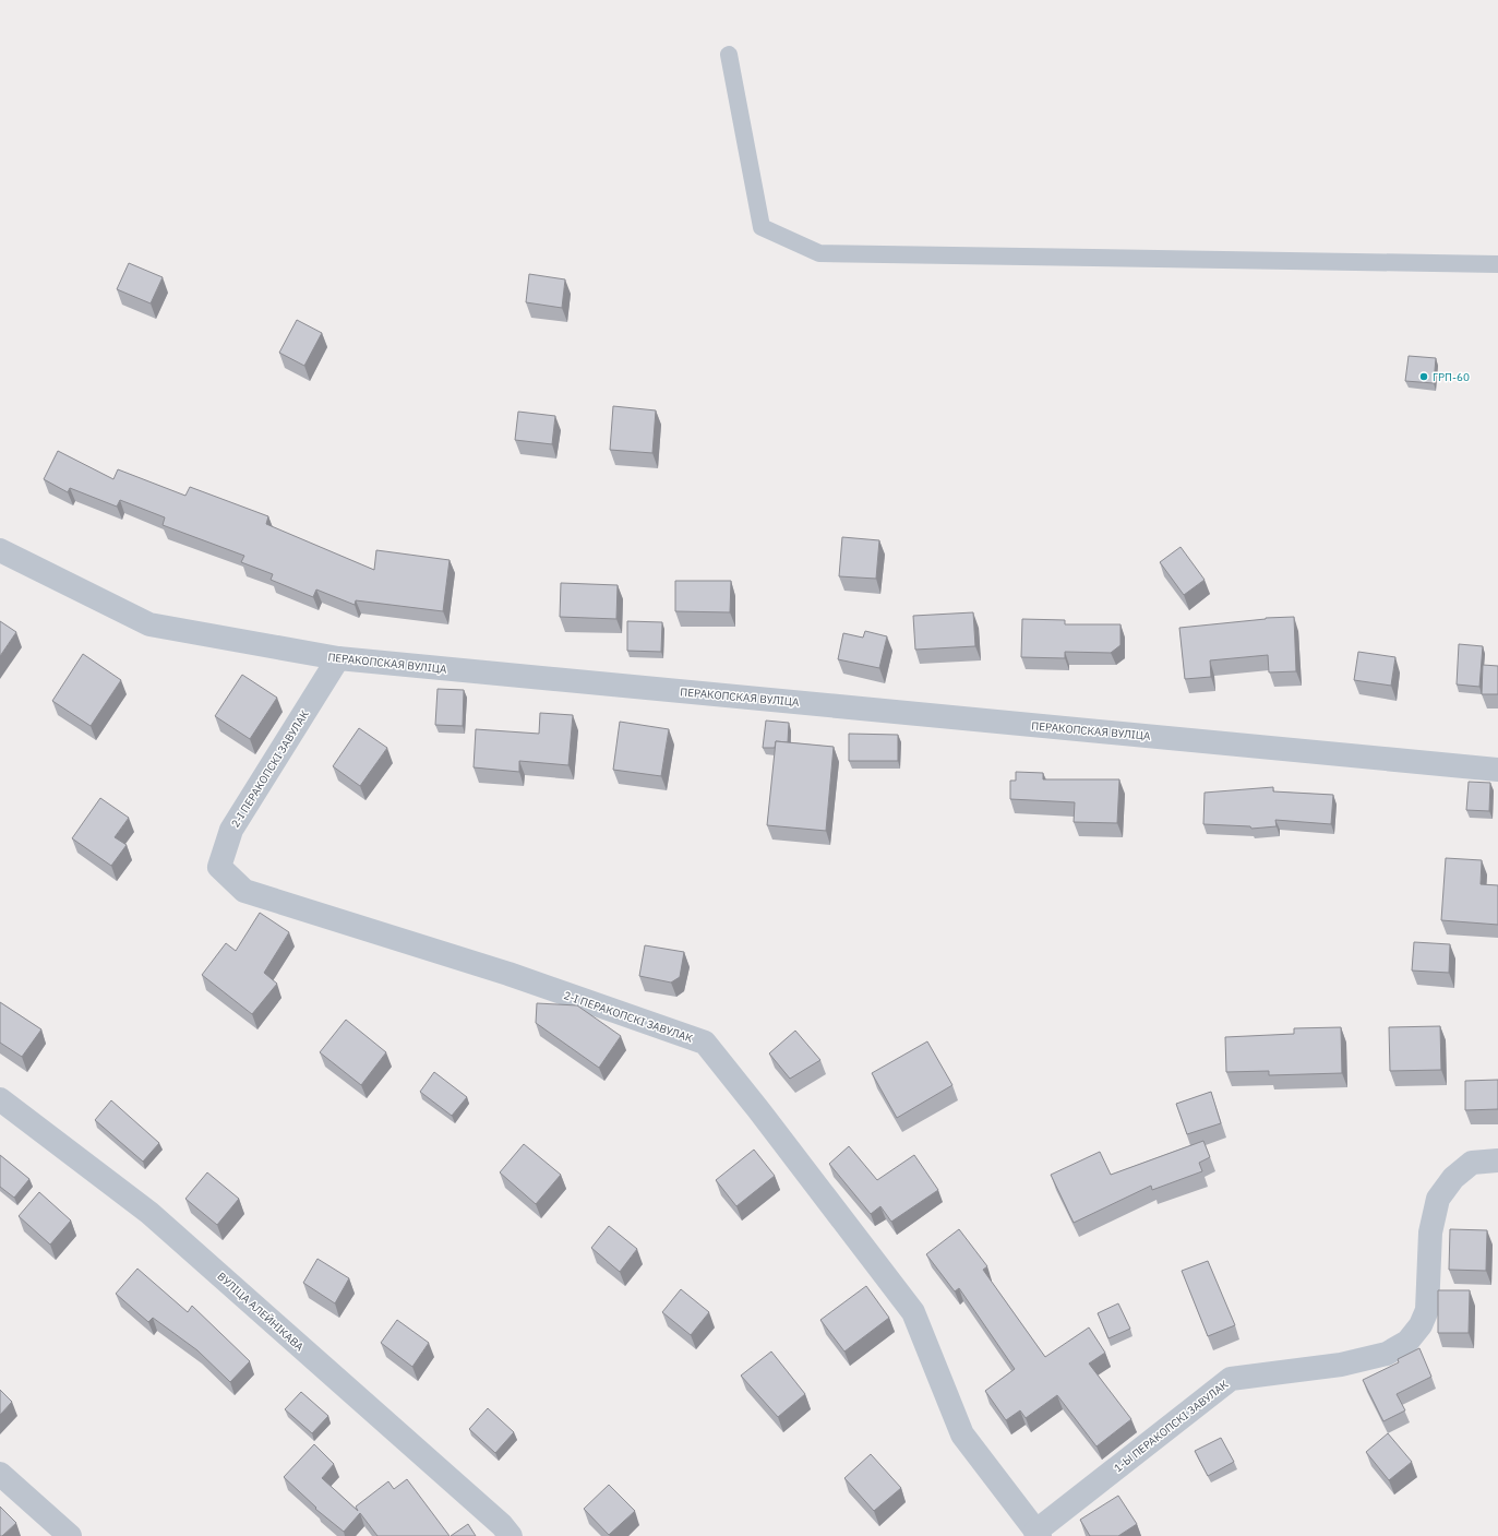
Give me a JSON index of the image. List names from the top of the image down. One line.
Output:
{"streets":{"street":["ПЕРАКОПСКАЯ ВУЛІЦА","2-І ПЕРАКОПСКІ ЗАВУЛАК","ВУЛІЦА АЛЕЙНІКАВА","1-Ы ПЕРАКОПСКІ ЗАВУЛАК"]},"crossings":[["ПЕРАКОПСКАЯ ВУЛІЦА","2-І ПЕРАКОПСКІ ЗАВУЛАК"],["2-І ПЕРАКОПСКІ ЗАВУЛАК","1-Ы ПЕРАКОПСКІ ЗАВУЛАК"]],"places":["ГРП-60"]}
